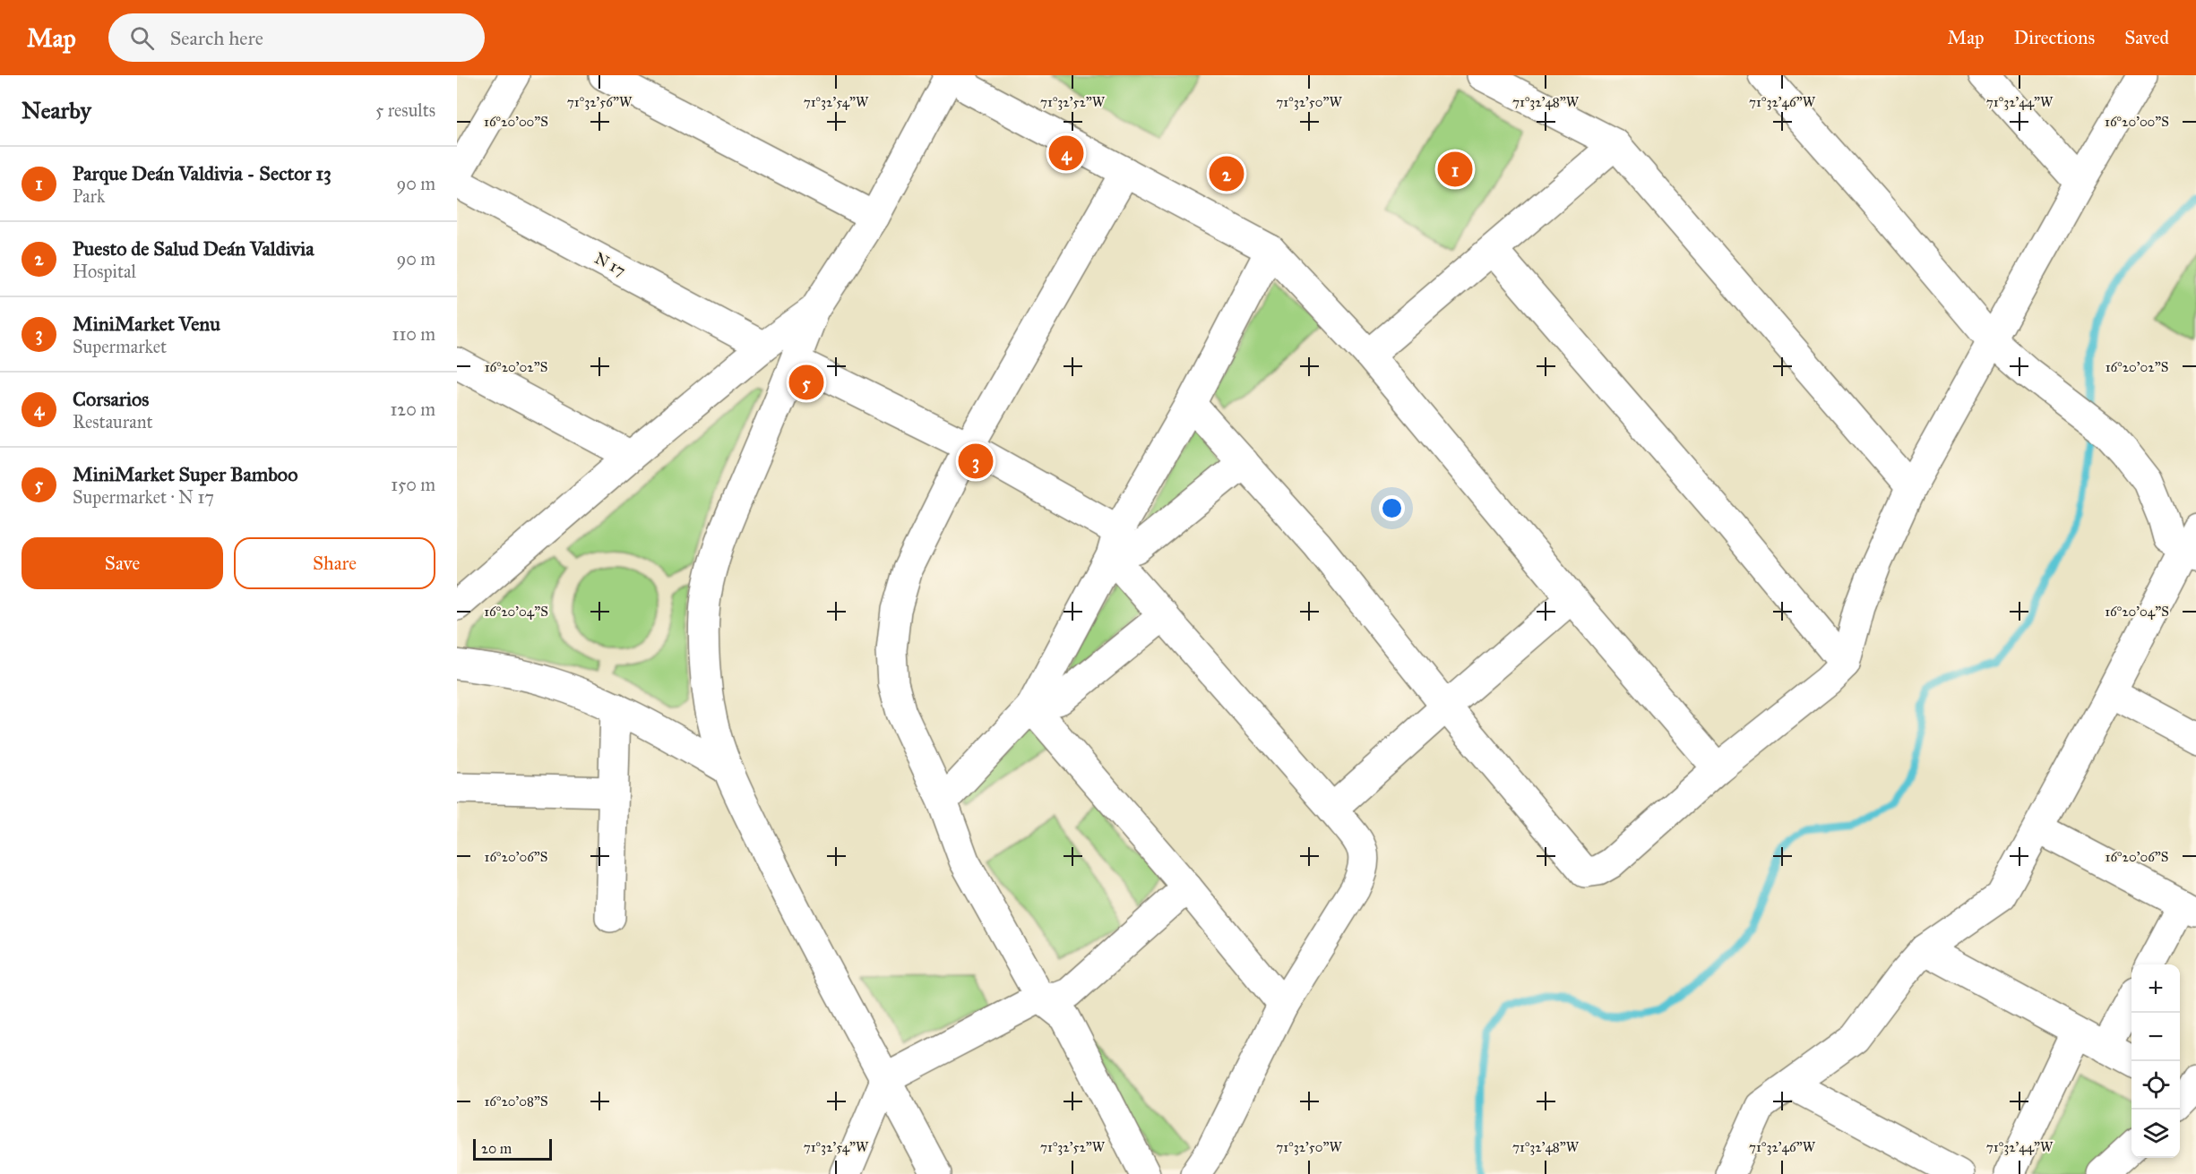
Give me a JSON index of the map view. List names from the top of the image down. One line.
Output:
{"streets":{"street":["N 17"]},"scale_bar":"20 m","page":{"header":"Map","search":"Search here","nav":["Map","Directions","Saved"],"heading":["Nearby","5 results"],"pins":["4","1","2","5","3"],"list":[{"mark":"1","name":"Parque Deán Valdivia - Sector 13","note":"Park","value":"90 m"},{"mark":"2","name":"Puesto de Salud Deán Valdivia","note":"Hospital","value":"90 m"},{"mark":"3","name":"MiniMarket Venu","note":"Supermarket","value":"110 m"},{"mark":"4","name":"Corsarios","note":"Restaurant","value":"120 m"},{"mark":"5","name":"MiniMarket Super Bamboo","note":"Supermarket · N 17","value":"150 m"}],"buttons":["Save","Share"],"map_buttons":["+","−"],"scale":"20 m"},"coordinates":["71°32'56\"W","71°32'54\"W","71°32'52\"W","71°32'50\"W","71°32'48\"W","71°32'46\"W","71°32'44\"W","16°20'00\"S","16°20'02\"S","16°20'04\"S","16°20'06\"S","16°20'08\"S"]}
